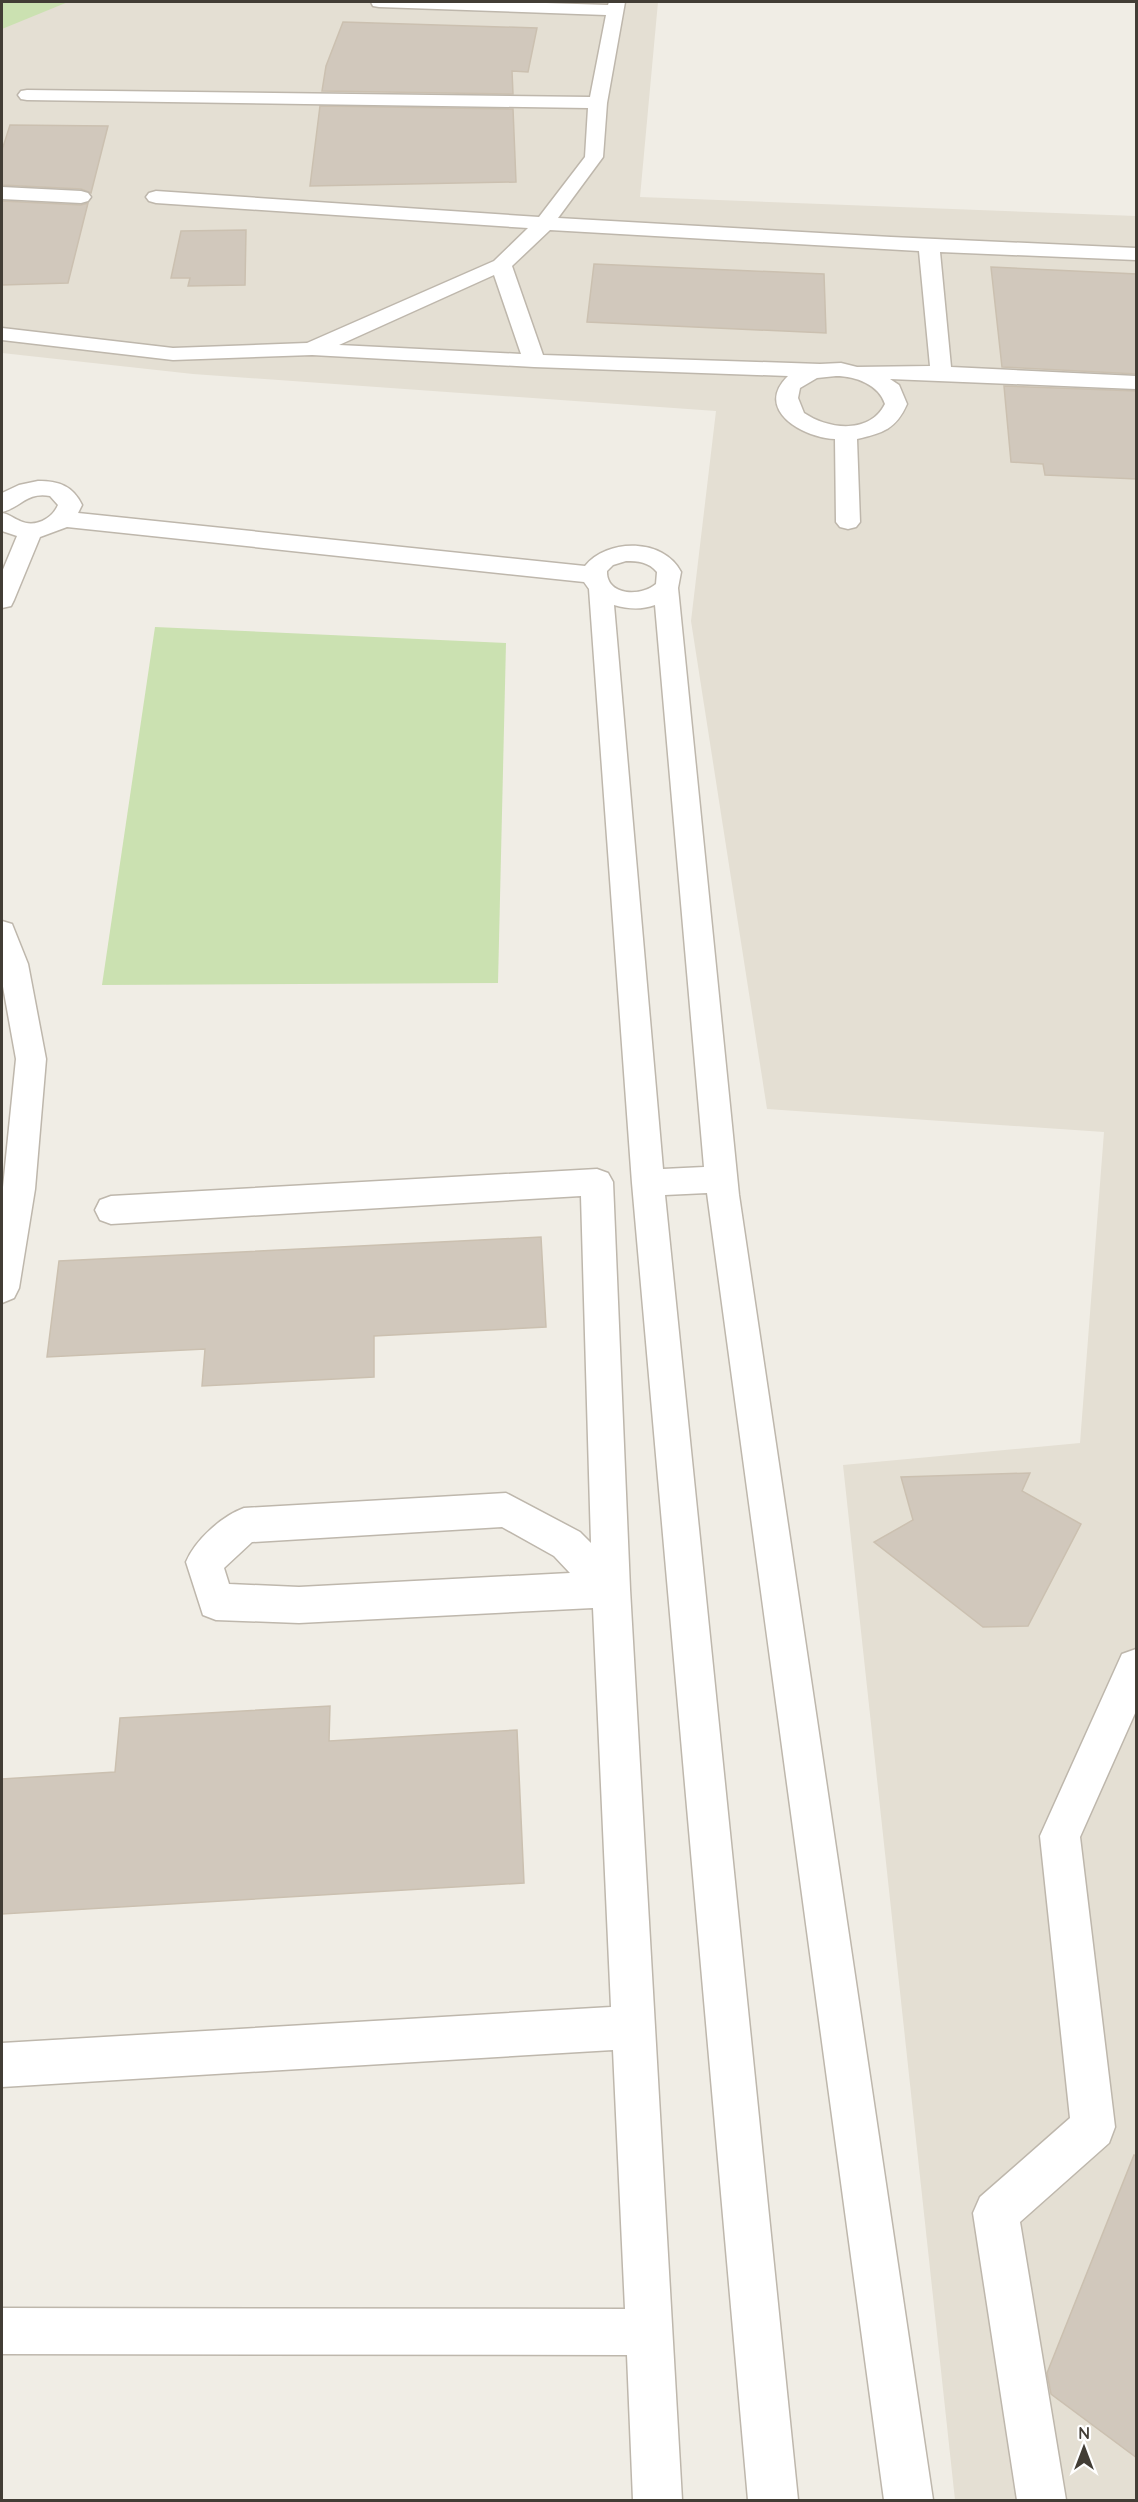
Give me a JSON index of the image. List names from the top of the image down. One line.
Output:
{"north":"top"}
